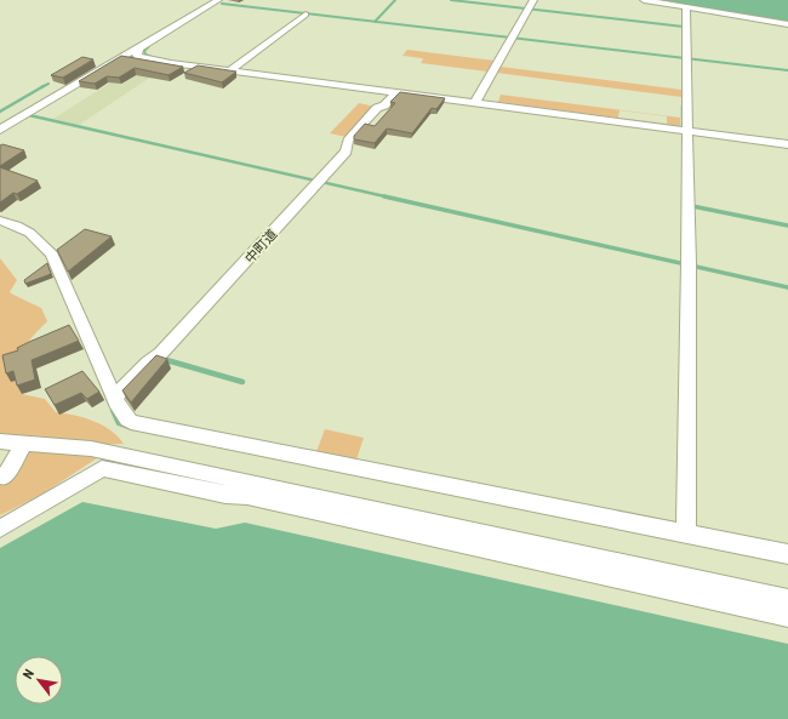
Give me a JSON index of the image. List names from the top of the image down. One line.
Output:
{"streets":{"street":["中町道"]},"north":"top left"}
